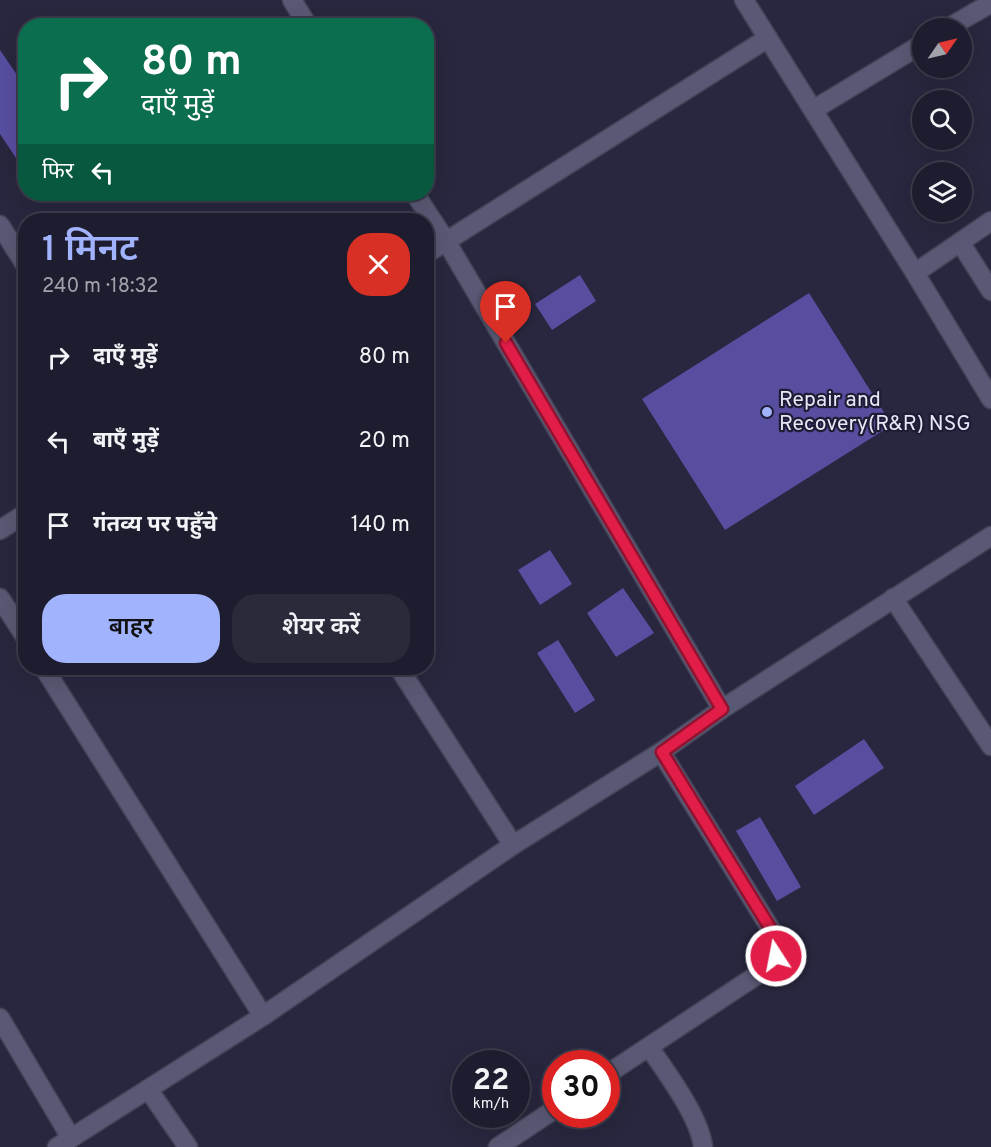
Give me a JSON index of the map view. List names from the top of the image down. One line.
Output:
{"places":["Repair and Recovery(R&R) NSG"],"north":"top right","page":{"turn":["80 m","दाएँ मुड़ें"],"then":"फिर","heading":["1 मिनट","240 m · 18:32"],"list":[{"name":"दाएँ मुड़ें","value":"80 m"},{"name":"बाएँ मुड़ें","value":"20 m"},{"name":"गंतव्य पर पहुँचे","value":"140 m"}],"buttons":["बाहर","शेयर करें"],"speed":"22 km/h","limit":"30"}}
